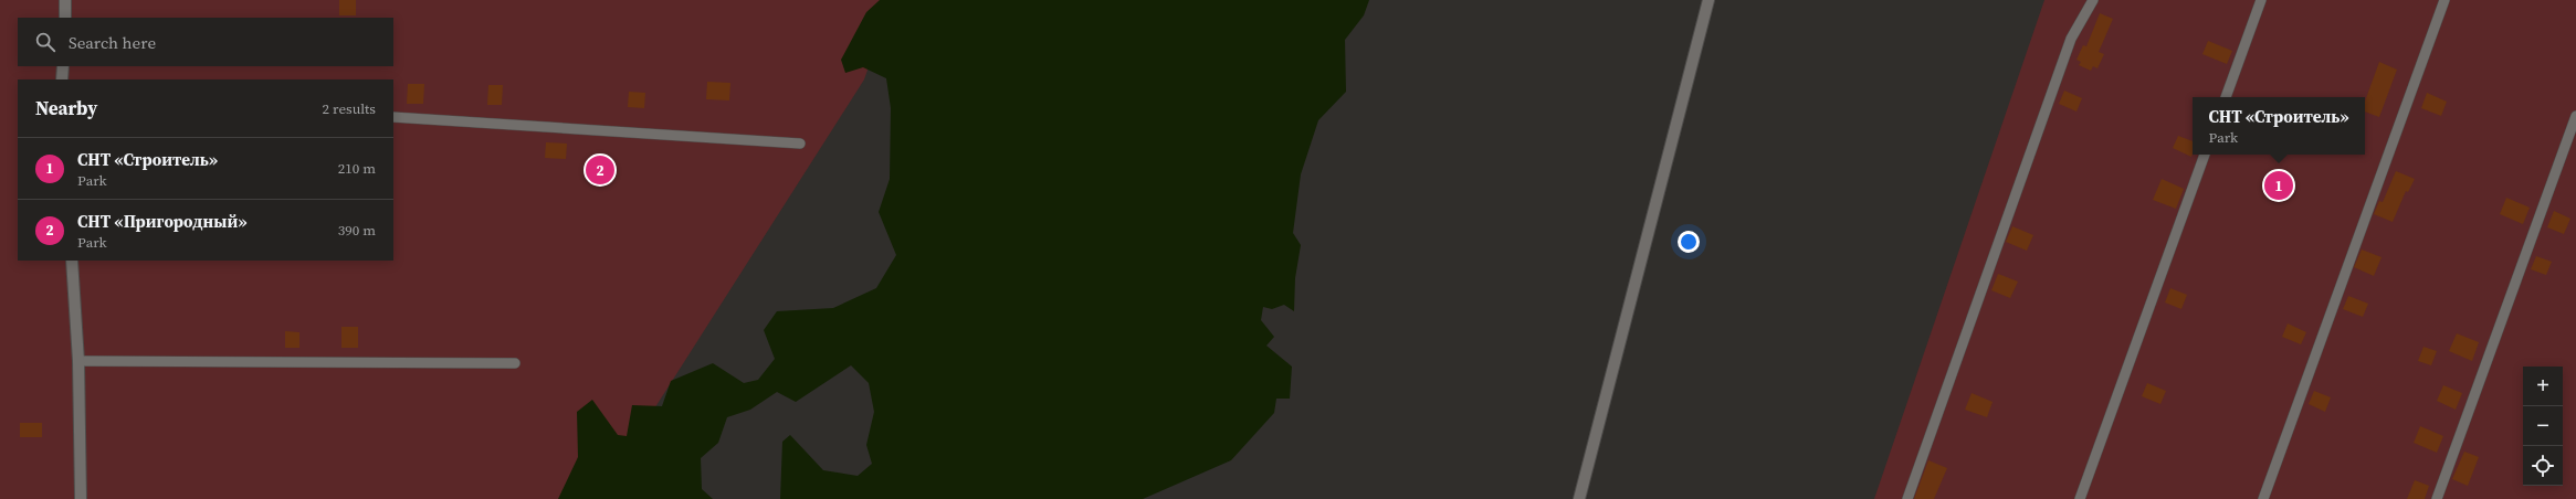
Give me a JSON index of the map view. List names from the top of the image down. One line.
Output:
{"page":{"search":"Search here","heading":["Nearby","2 results"],"popup":["СНТ «Строитель»","Park"],"list":[{"mark":"1","name":"СНТ «Строитель»","note":"Park","value":"210 m"},{"mark":"2","name":"СНТ «Пригородный»","note":"Park","value":"390 m"}],"pins":["2","1"],"map_buttons":["+","−"]}}
